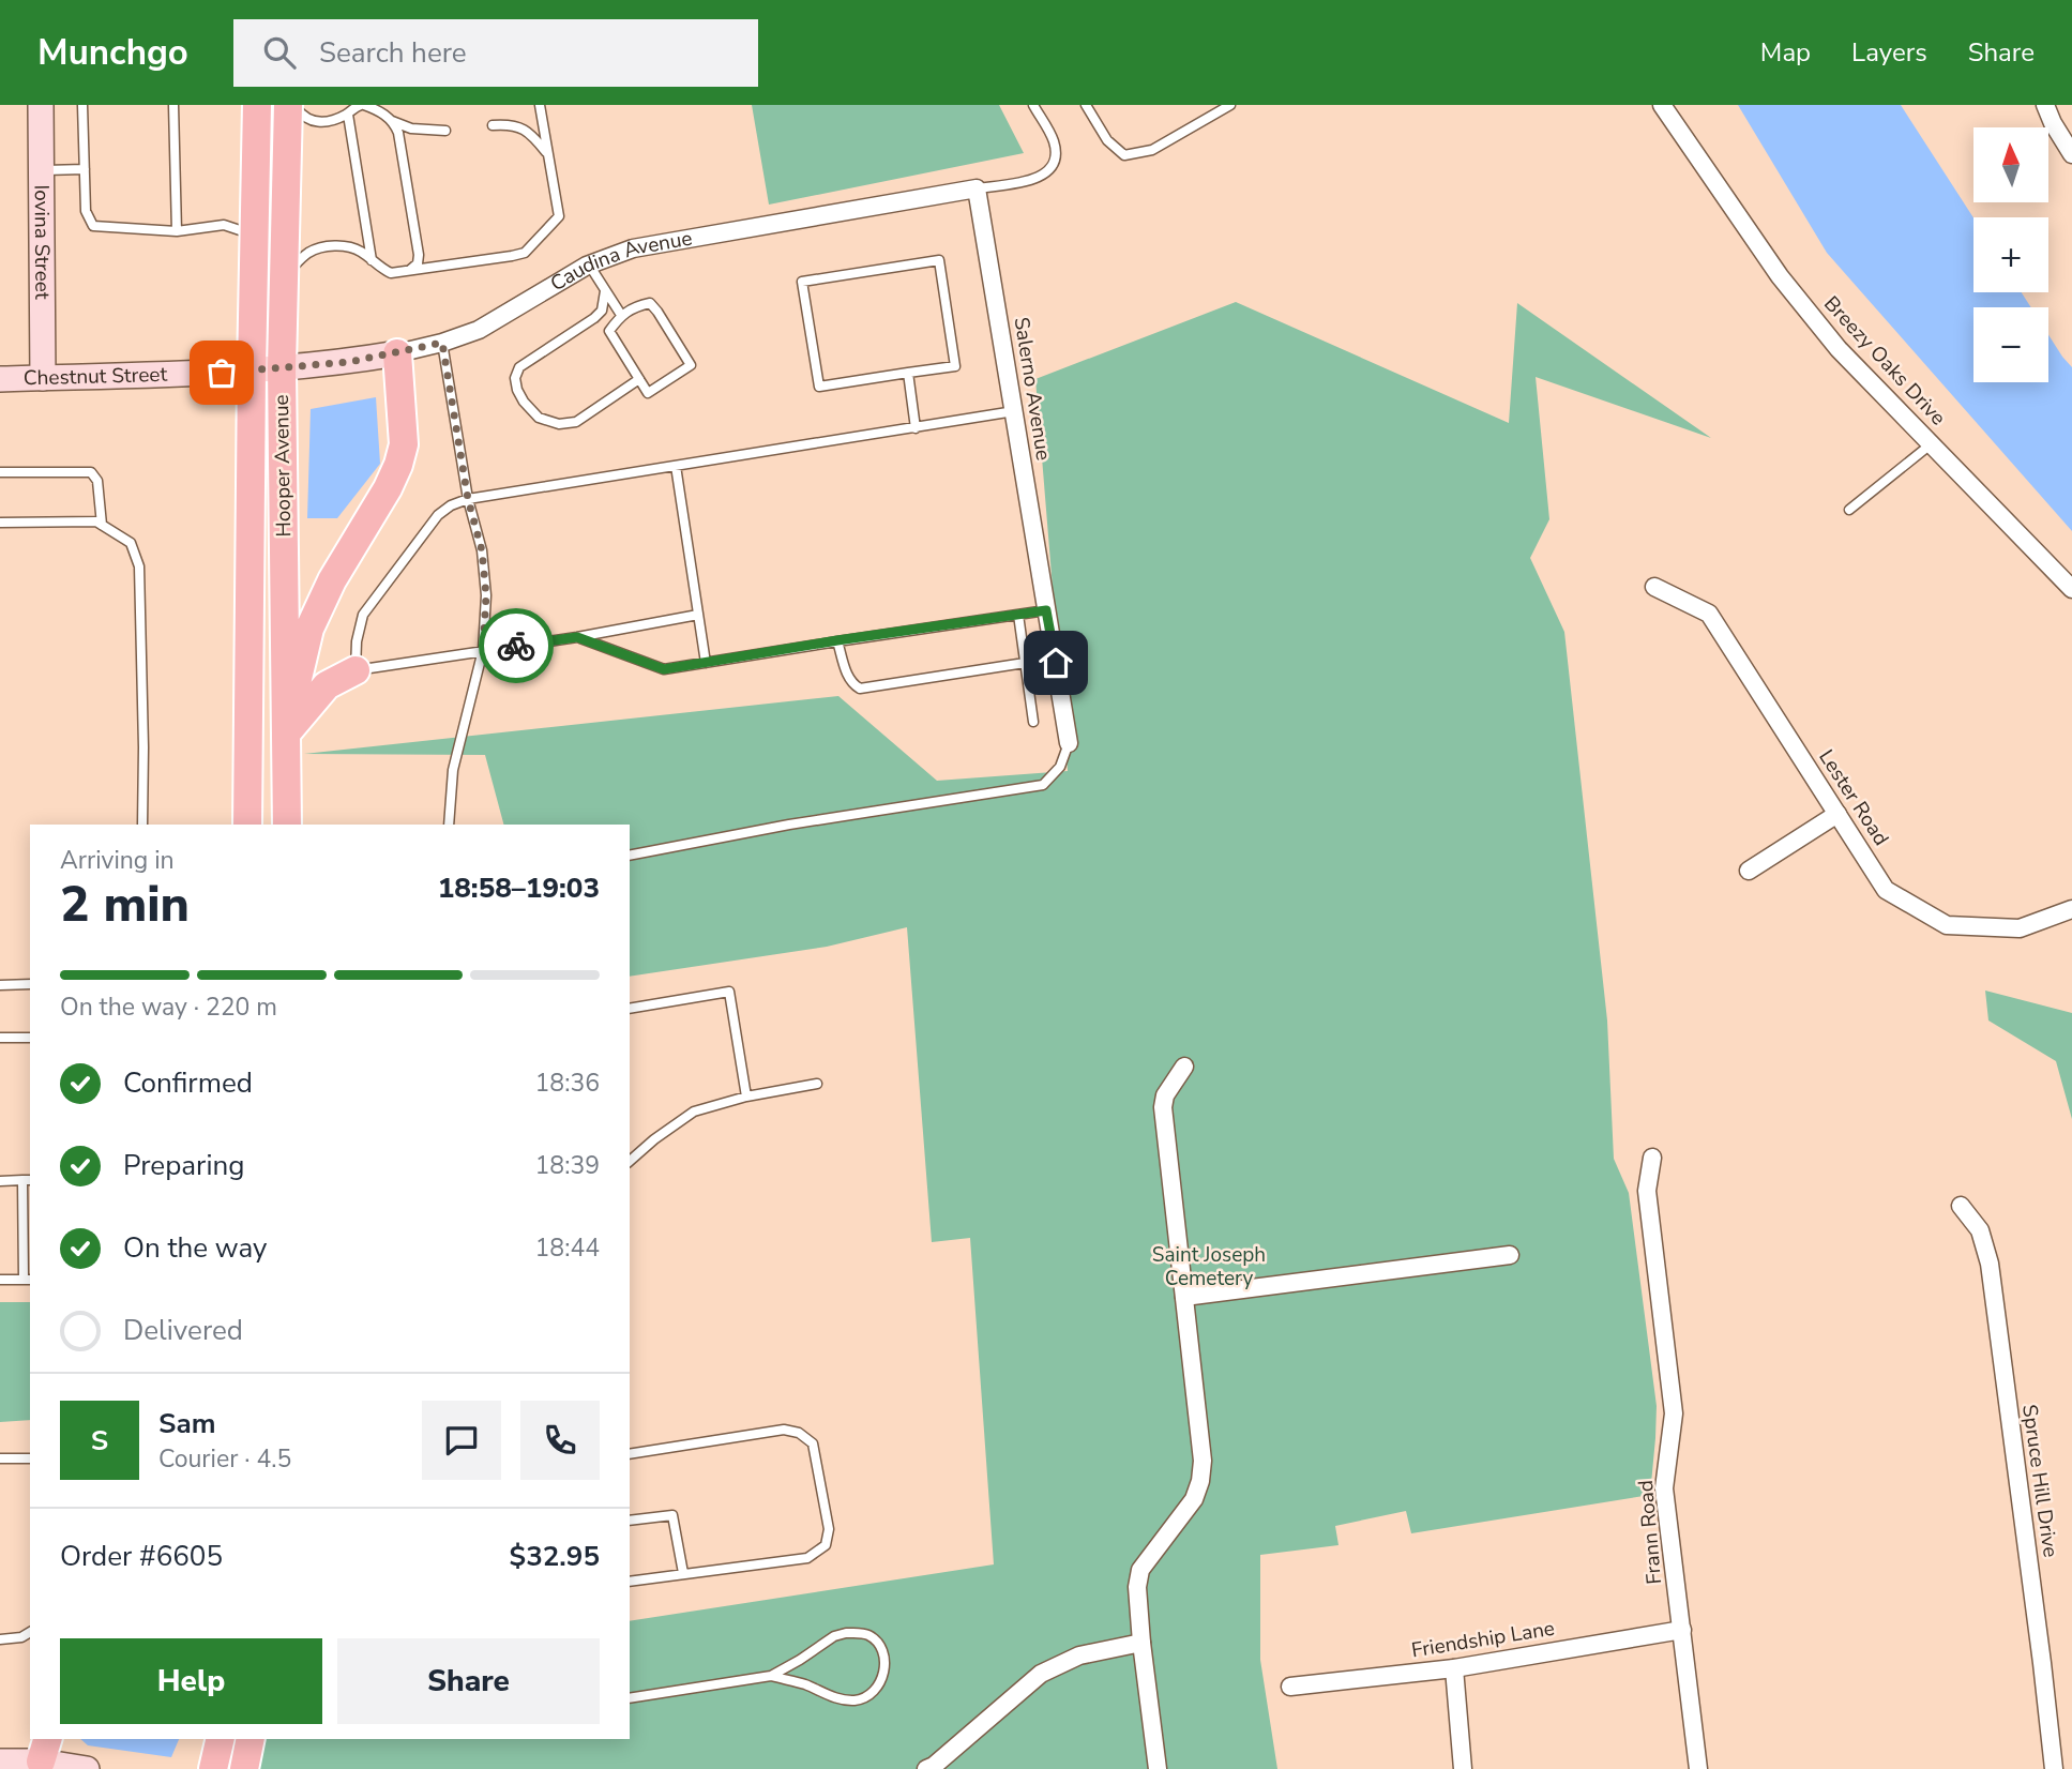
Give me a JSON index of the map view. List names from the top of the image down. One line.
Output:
{"streets":{"main road":["Hooper Avenue"],"street":["Iovina Street","Caudina Avenue","Breezy Oaks Drive","Chestnut Street","Salerno Avenue","Lester Road","Spruce Hill Drive","Frann Road","Friendship Lane"]},"crossings":[["Iovina Street","Chestnut Street"],["Caudina Avenue","Chestnut Street"],["Caudina Avenue","Salerno Avenue"],["Caudina Avenue","Hooper Avenue"],["Chestnut Street","Hooper Avenue"],["Frann Road","Friendship Lane"]],"parks":["Saint Joseph Cemetery"],"north":"top","page":{"header":"Munchgo","search":"Search here","nav":["Map","Layers","Share"],"map_buttons":["+","−"],"heading":["2 min","Arriving in","18:58–19:03"],"panel":["Sam","Courier · 4.5","Order #6605","$32.95"],"bar":"On the way · 220 m","list":[["Confirmed","18:36"],["Preparing","18:39"],["On the way","18:44"],"Delivered"],"round":"S","buttons":["Help","Share"]}}
